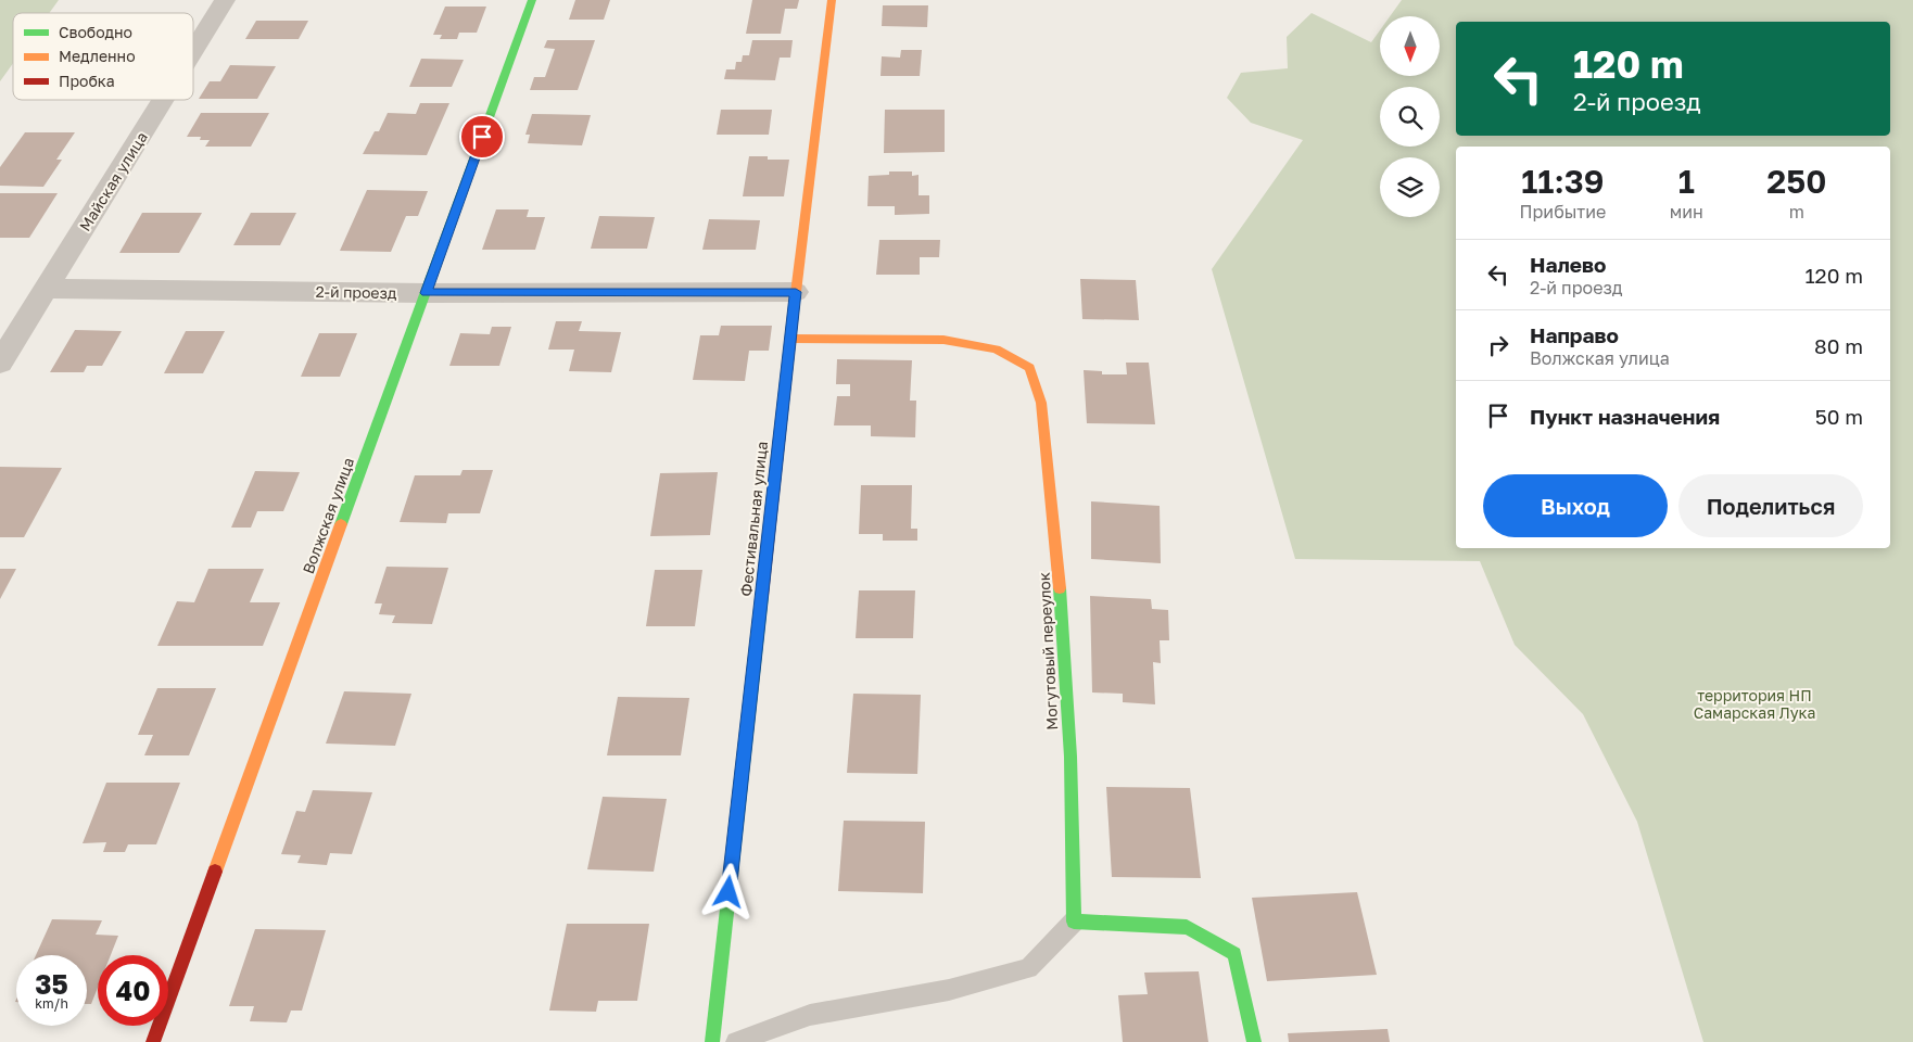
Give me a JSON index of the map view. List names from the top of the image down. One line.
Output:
{"streets":{"street":["Майская улица","2-й проезд","Волжская улица","Фестивальная улица","Могутовый переулок"]},"crossings":[["Майская улица","2-й проезд"],["2-й проезд","Волжская улица"],["2-й проезд","Фестивальная улица"],["Фестивальная улица","Могутовый переулок"]],"parks":["территория НП Самарская Лука"],"legend":["Свободно","Медленно","Пробка"],"north":"bottom","page":{"turn":["120 m","2-й проезд"],"eta":["11:39","Прибытие","1","мин","250","m"],"list":[{"name":"Налево","note":"2-й проезд","value":"120 m"},{"name":"Направо","note":"Волжская улица","value":"80 m"},{"name":"Пункт назначения","value":"50 m"}],"buttons":["Выход","Поделиться"],"speed":"35 km/h","limit":"40"}}
